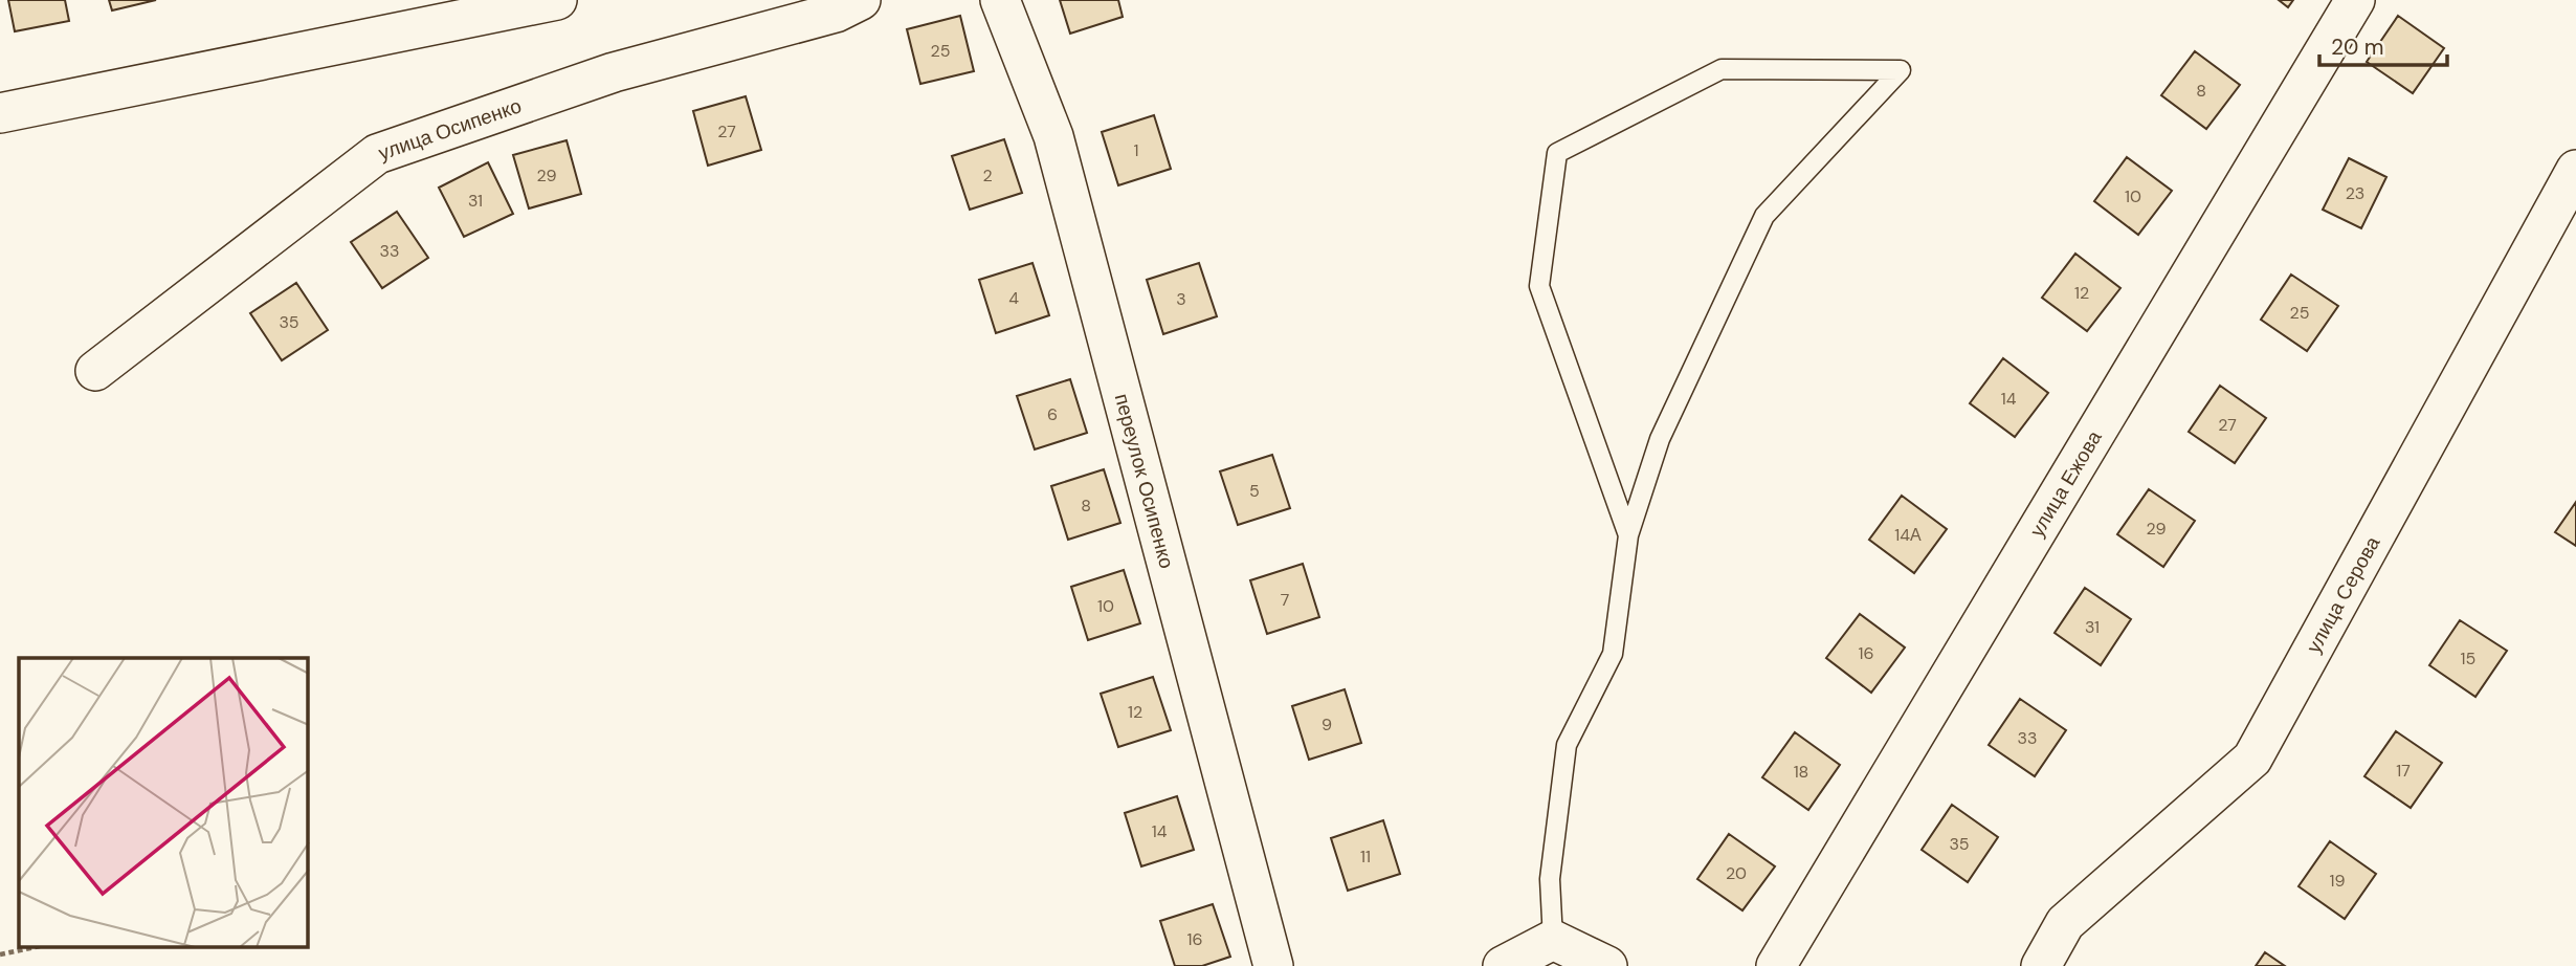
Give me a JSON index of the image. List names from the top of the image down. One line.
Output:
{"streets":{"street":["улица Осипенко","переулок Осипенко","улица Ежова","улица Серова"]},"house_numbers":["25","8","27","1","29","2","23","10","31","33","12","4","3","25","35","14","6","27","5","8","29","14А","7","10","31","16","15","12","9","33","17","18","14","35","11","20","19","16"],"scale_bar":"20 m"}
